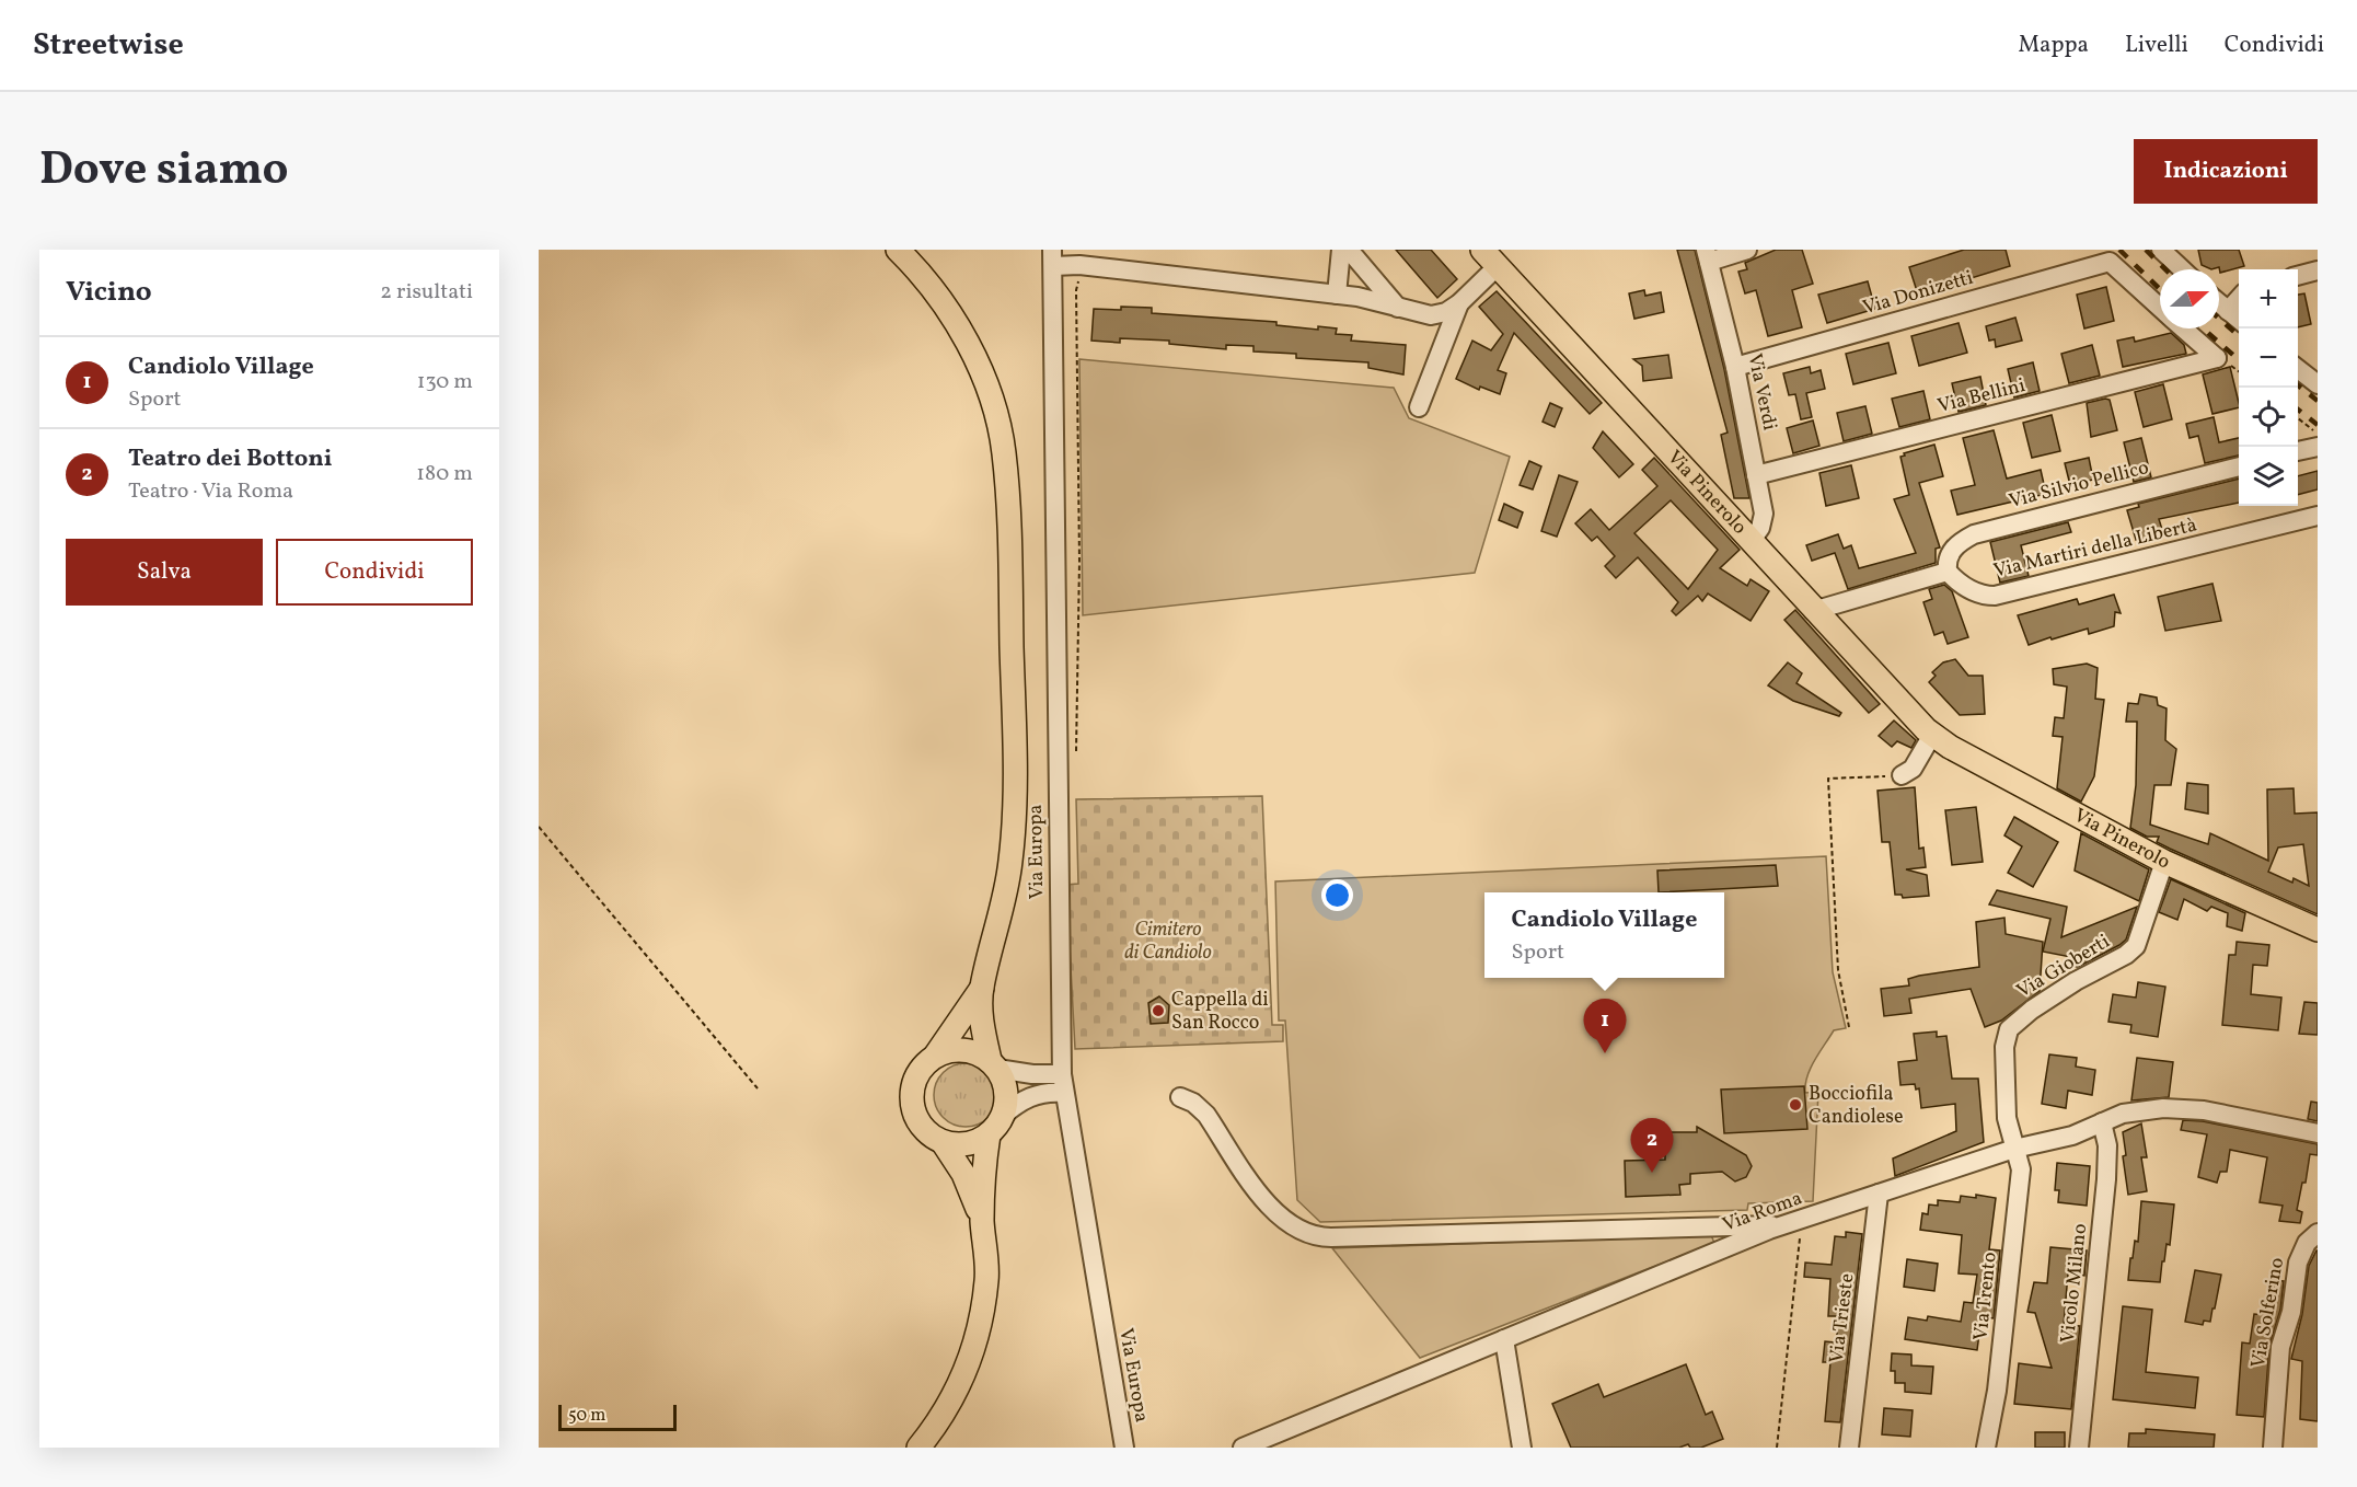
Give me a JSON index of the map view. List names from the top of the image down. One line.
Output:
{"streets":{"main road":["Via Pinerolo"],"street":["Via Donizetti","Via Verdi","Via Bellini","Via Silvio Pellico","Via Martiri della Libertà","Via Europa","Via Gioberti","Via Roma","Vicolo Milano","Via Trento","Via Solferino","Via Trieste"]},"crossings":[["Via Donizetti","Via Verdi"],["Via Donizetti","Via Bellini"],["Via Verdi","Via Bellini"],["Via Verdi","Via Pinerolo"],["Via Silvio Pellico","Via Martiri della Libertà"],["Via Pinerolo","Via Gioberti"],["Via Gioberti","Via Roma"],["Via Gioberti","Via Trento"],["Via Roma","Vicolo Milano"],["Via Roma","Via Trento"],["Via Roma","Via Trieste"]],"parks":["Cimitero di Candiolo"],"places":["Cappella di San Rocco","Bocciofila Candiolese"],"scale_bar":"50 m","north":"right","page":{"header":"Streetwise","nav":["Mappa","Livelli","Condividi"],"title":"Dove siamo","buttons":["Indicazioni",["Salva","Condividi"]],"heading":["Vicino","2 risultati"],"map_buttons":["+","−"],"list":[{"mark":"1","name":"Candiolo Village","note":"Sport","value":"130 m"},{"mark":"2","name":"Teatro dei Bottoni","note":"Teatro · Via Roma","value":"180 m"}],"popup":["Candiolo Village","Sport"],"pins":["1","2"],"scale":"50 m"}}
